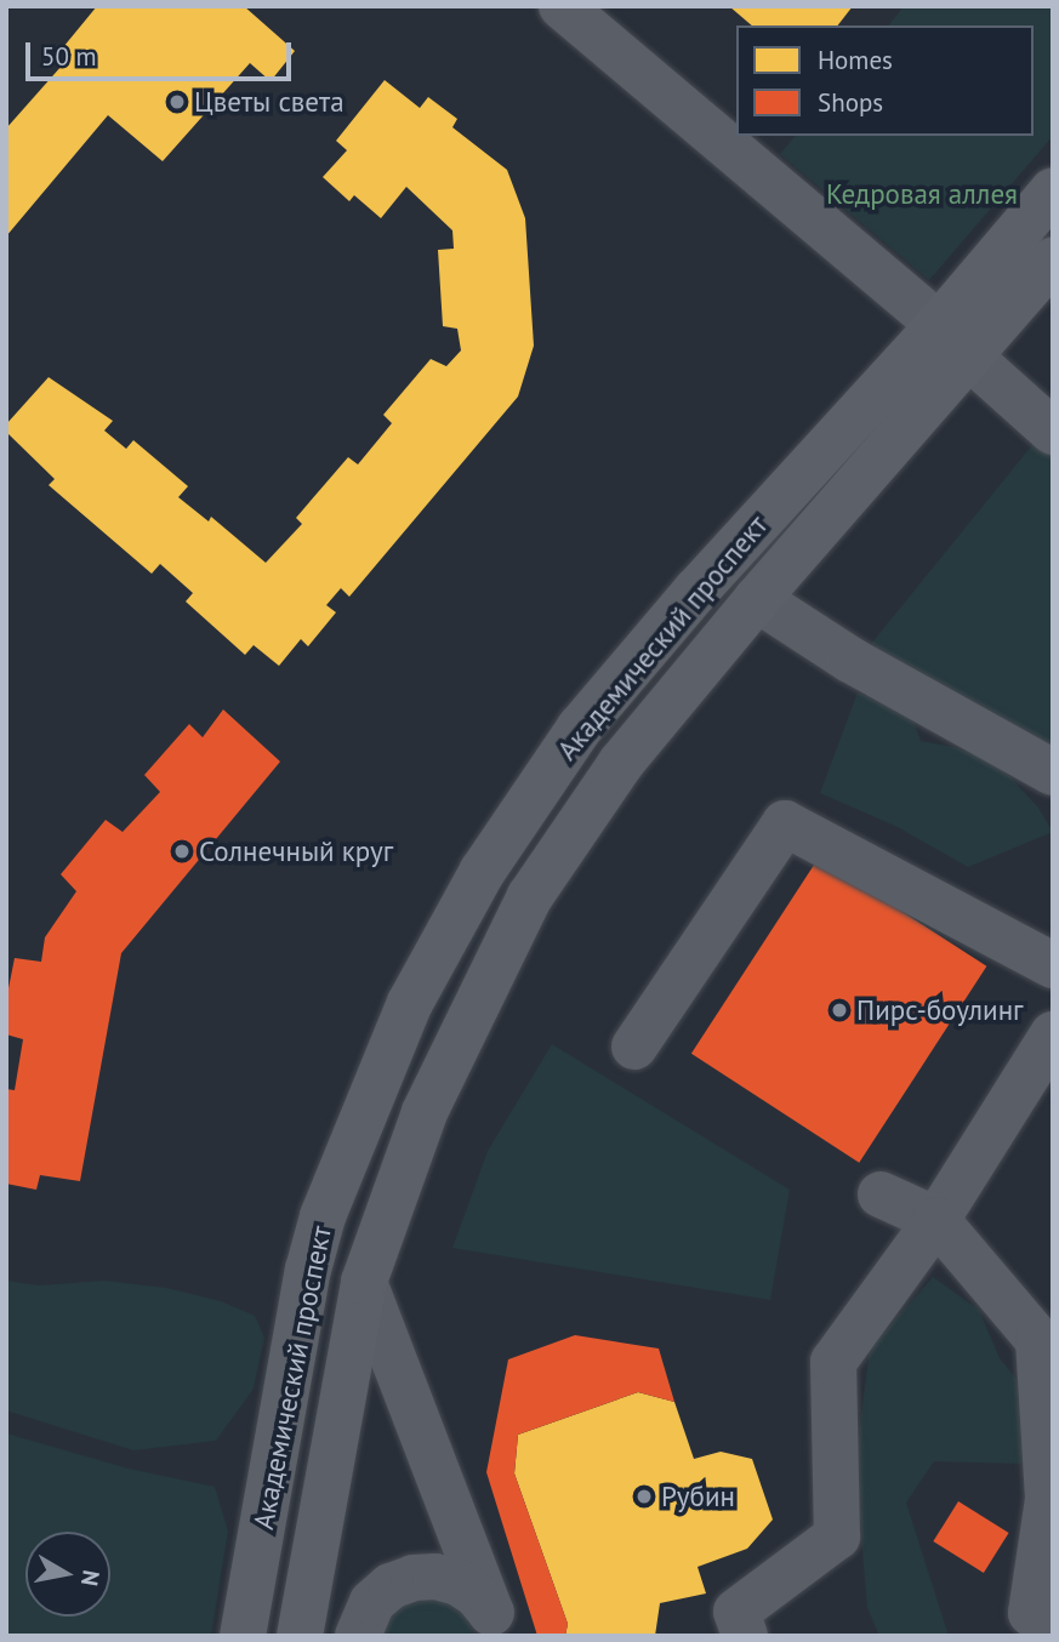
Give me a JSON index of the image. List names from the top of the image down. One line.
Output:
{"streets":{"main road":["Академический проспект"]},"parks":["Кедровая аллея"],"places":["Цветы света","Солнечный круг","Пирс-боулинг","Рубин"],"legend":["Homes","Shops"],"scale_bar":"50 m","north":"right"}
